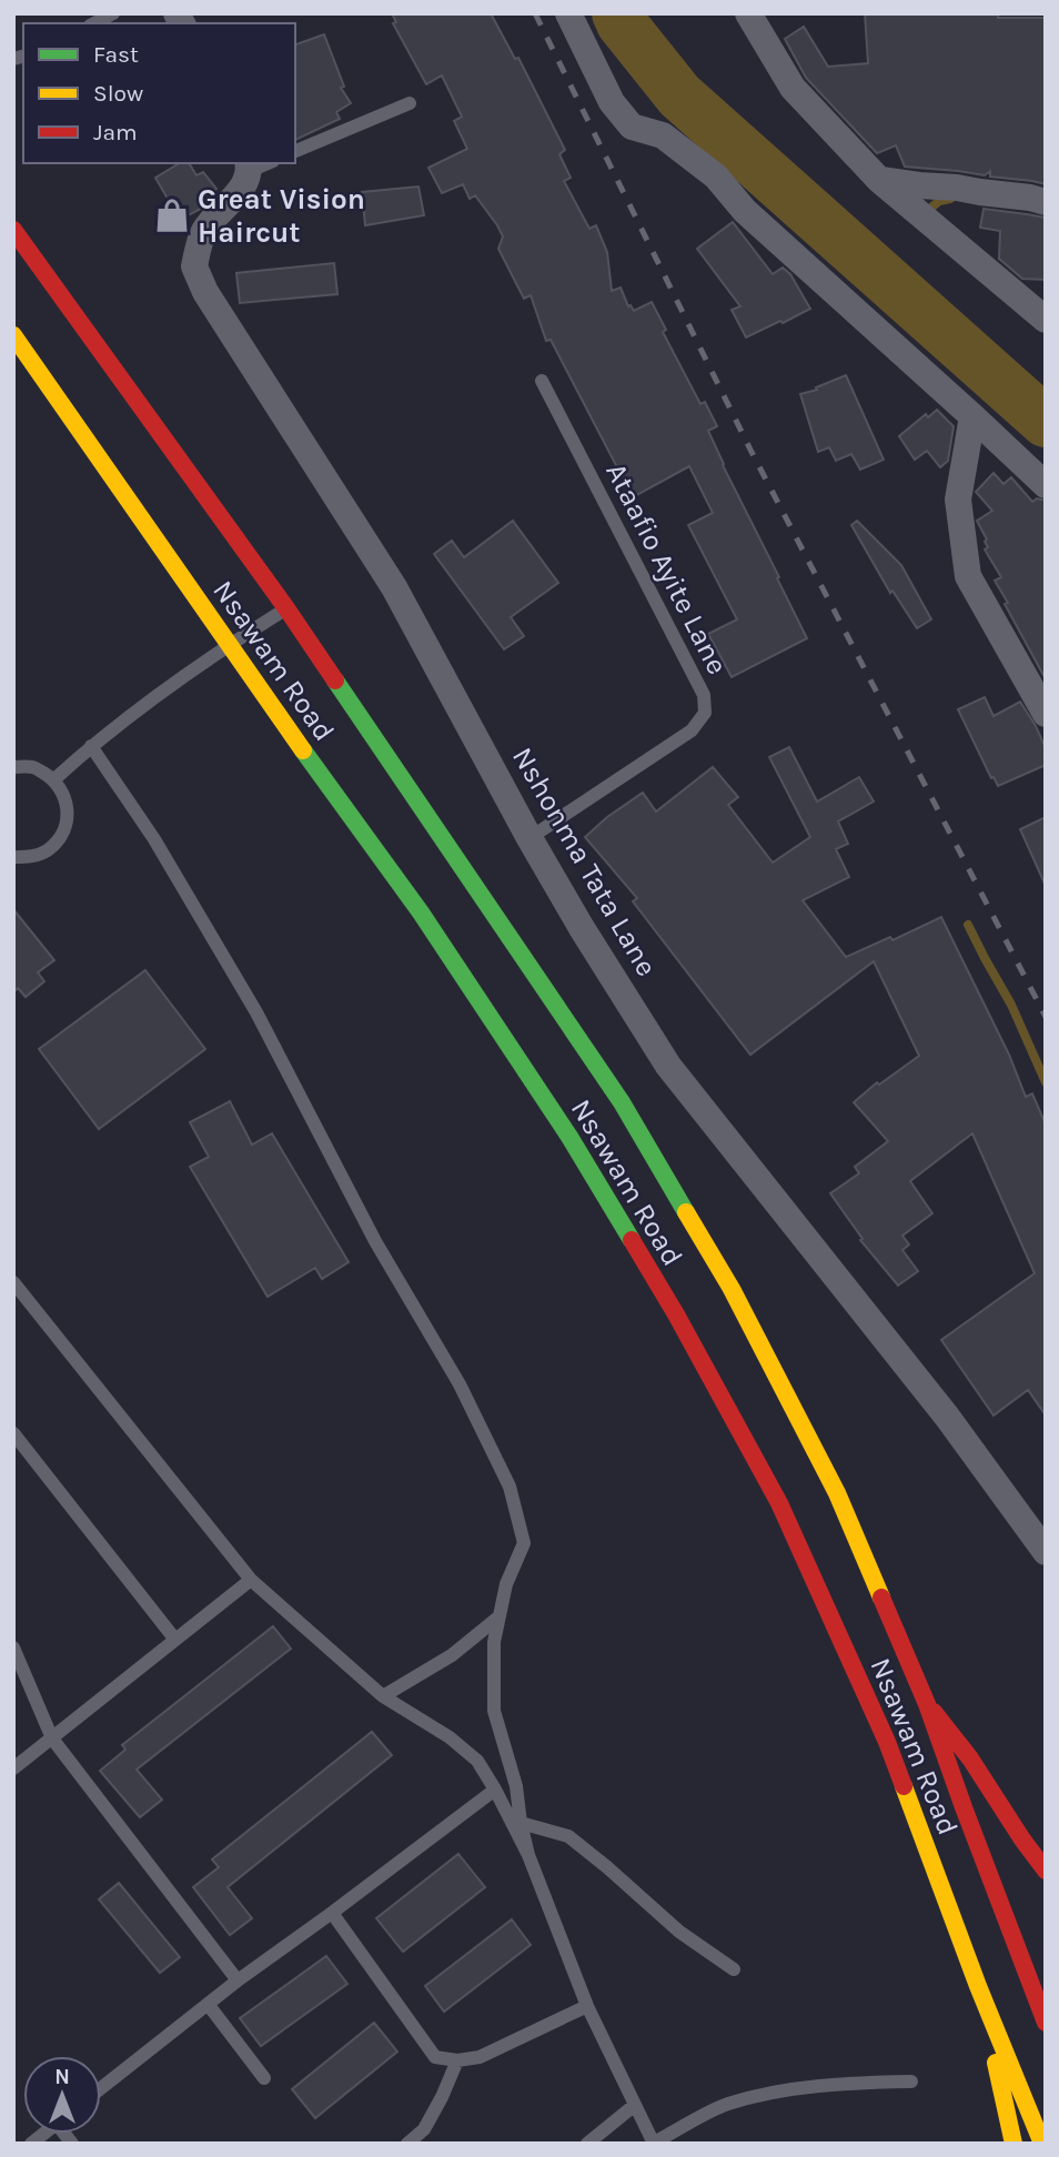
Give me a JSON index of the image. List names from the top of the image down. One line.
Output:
{"streets":{"main road":["Nsawam Road"],"street":["Nshonma Tata Lane"],"lane":["Ataafio Ayite Lane"]},"crossings":[["Ataafio Ayite Lane","Nshonma Tata Lane"]],"places":{"shop":["Great Vision Haircut"]},"legend":["Fast","Slow","Jam"],"north":"top"}
